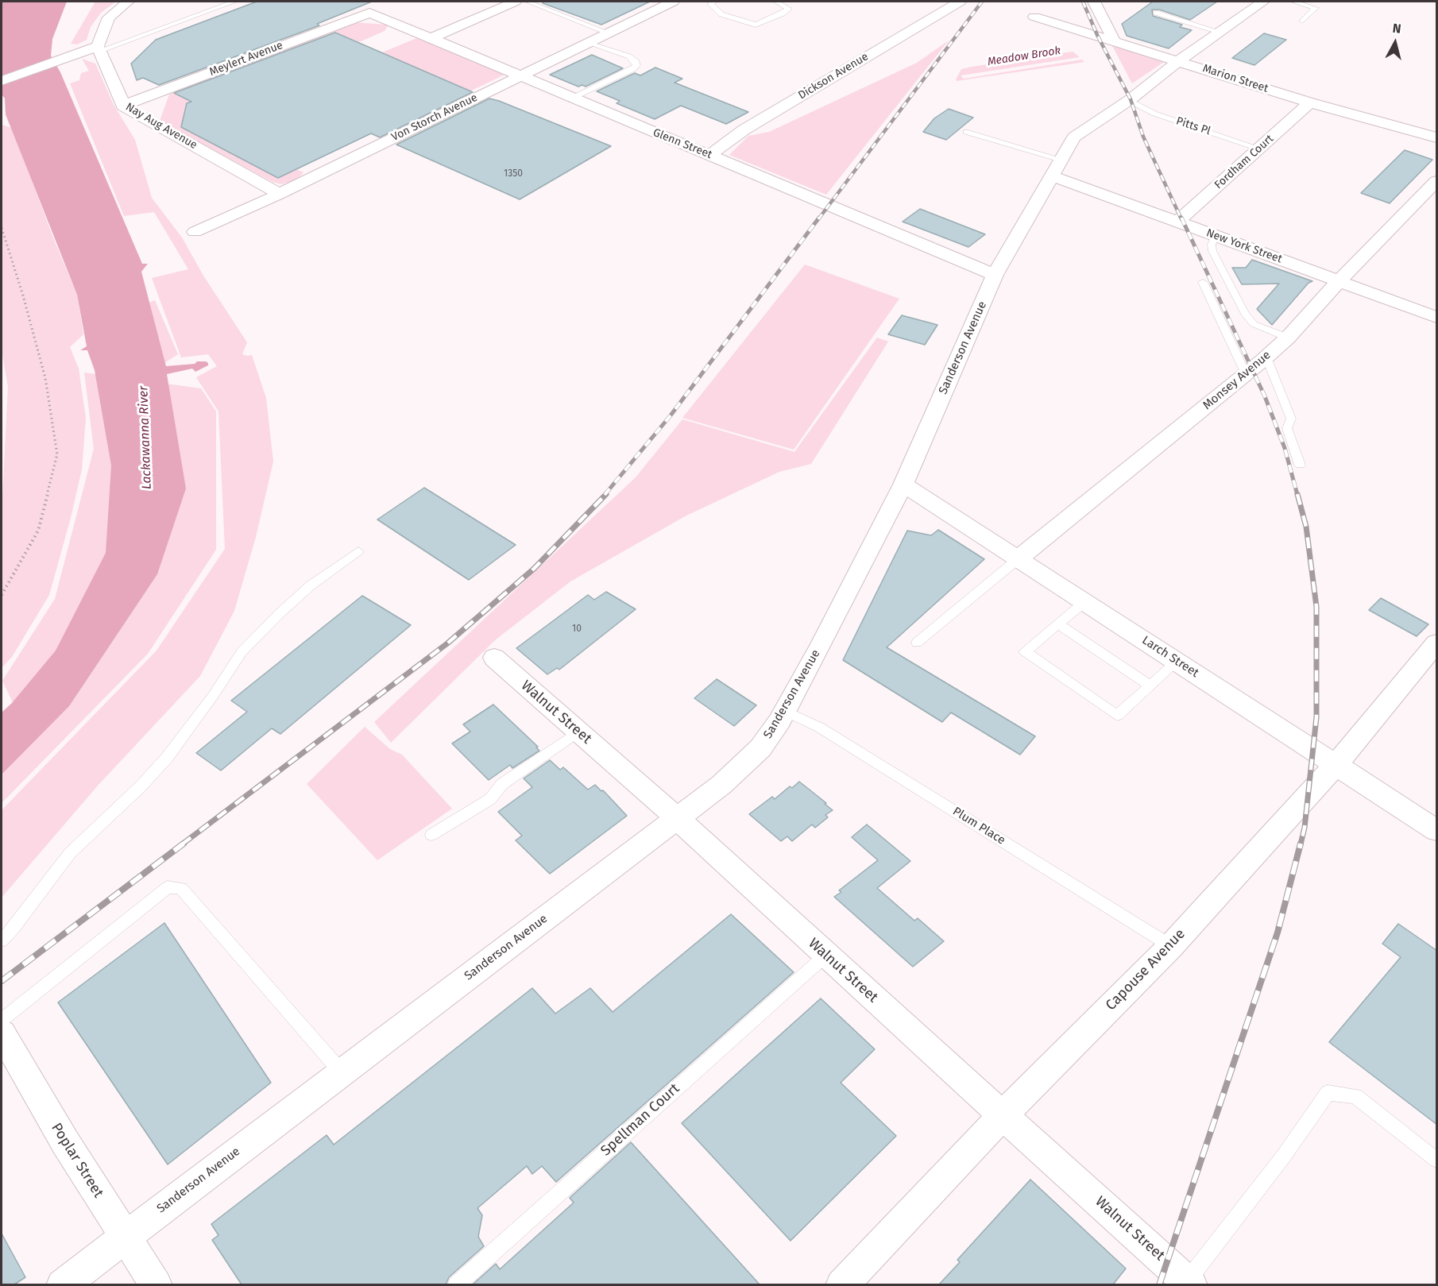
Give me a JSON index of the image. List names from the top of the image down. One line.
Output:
{"streets":{"street":["Meylert Avenue","Dickson Avenue","Marion Street","Von Storch Avenue","Nay Aug Avenue","Glenn Street","Fordham Court","New York Street","Sanderson Avenue","Monsey Avenue","Larch Street","Walnut Street","Capouse Avenue","Poplar Street"],"lane":["Pitts Pl","Plum Place","Spellman Court"]},"crossings":[["Meylert Avenue","Nay Aug Avenue"],["Meylert Avenue","Glenn Street"],["Dickson Avenue","Glenn Street"],["Marion Street","Fordham Court"],["Marion Street","Sanderson Avenue"],["Von Storch Avenue","Nay Aug Avenue"],["Von Storch Avenue","Glenn Street"],["Pitts Pl","Fordham Court"],["Pitts Pl","Sanderson Avenue"],["Glenn Street","Sanderson Avenue"],["Fordham Court","New York Street"],["New York Street","Sanderson Avenue"],["New York Street","Monsey Avenue"],["Sanderson Avenue","Larch Street"],["Sanderson Avenue","Walnut Street"],["Sanderson Avenue","Plum Place"],["Sanderson Avenue","Poplar Street"],["Monsey Avenue","Larch Street"],["Larch Street","Capouse Avenue"],["Walnut Street","Capouse Avenue"],["Walnut Street","Spellman Court"],["Plum Place","Capouse Avenue"]],"water":["Meadow Brook","Lackawanna River"],"house_numbers":["1350","10"],"north":"top"}
